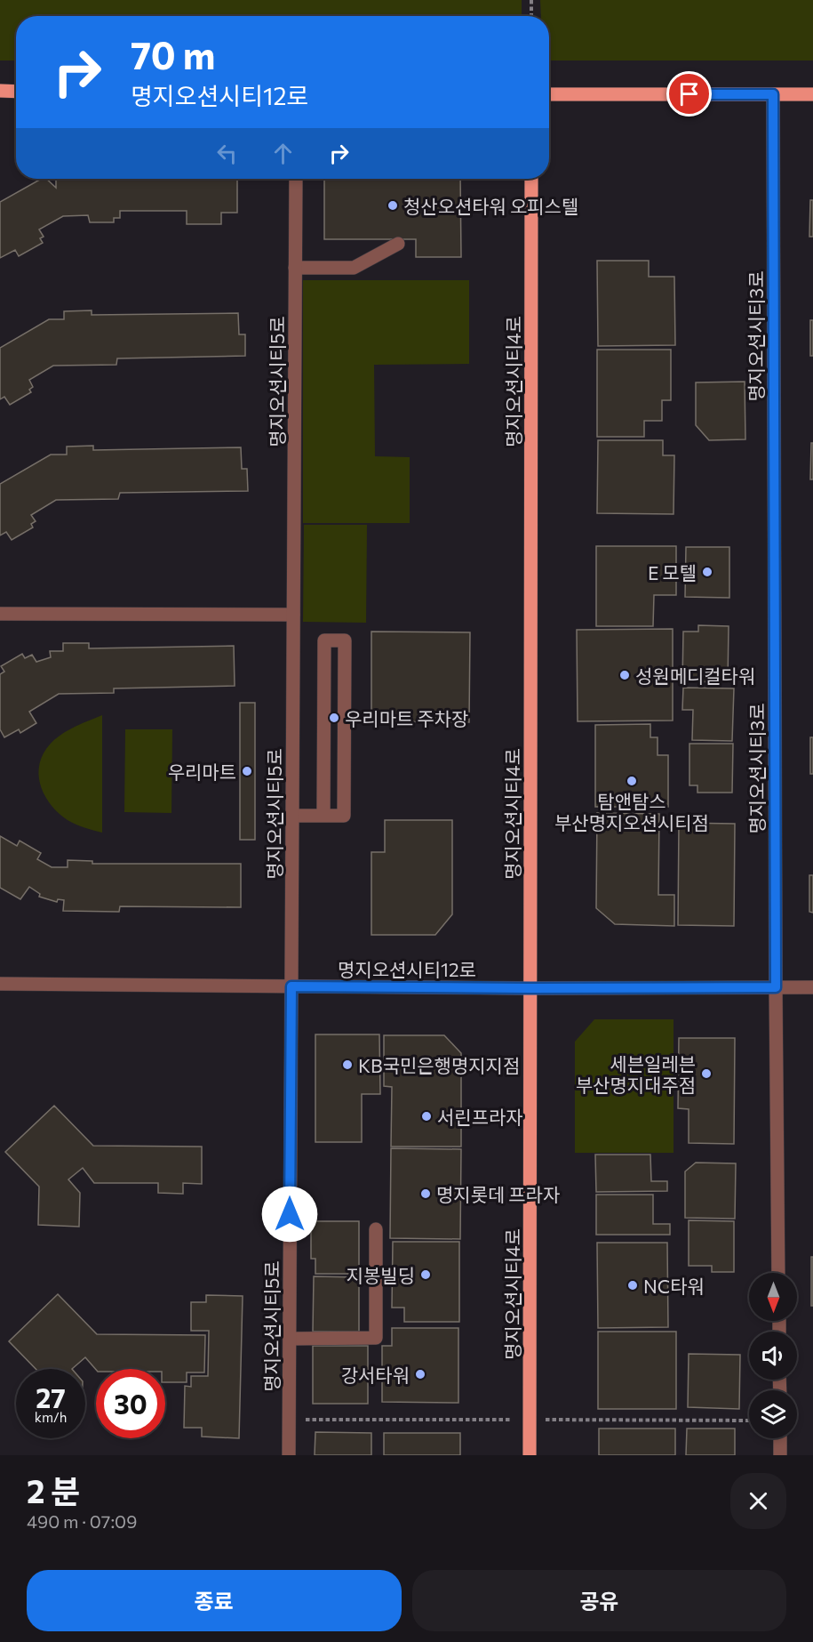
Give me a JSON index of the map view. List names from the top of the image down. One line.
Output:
{"streets":{"main road":["명지오션시티4로"],"street":["명지오션시티3로","명지오션시티5로","명지오션시티12로"]},"crossings":[["명지오션시티3로","명지오션시티12로"],["명지오션시티5로","명지오션시티12로"],["명지오션시티4로","명지오션시티12로"]],"places":["청산오션타워 오피스텔","E 모텔","성원메디컬타워","우리마트 주차장","우리마트","탐앤탐스 부산명지오션시티점","KB국민은행명지지점","세븐일레븐 부산명지대주점","서린프라자","명지롯데 프라자","지봉빌딩","NC타워","강서타워"],"north":"bottom","page":{"turn":["70 m","명지오션시티12로"],"speed":"27 km/h","limit":"30","heading":["2 분","490 m · 07:09"],"buttons":["종료","공유"]}}
